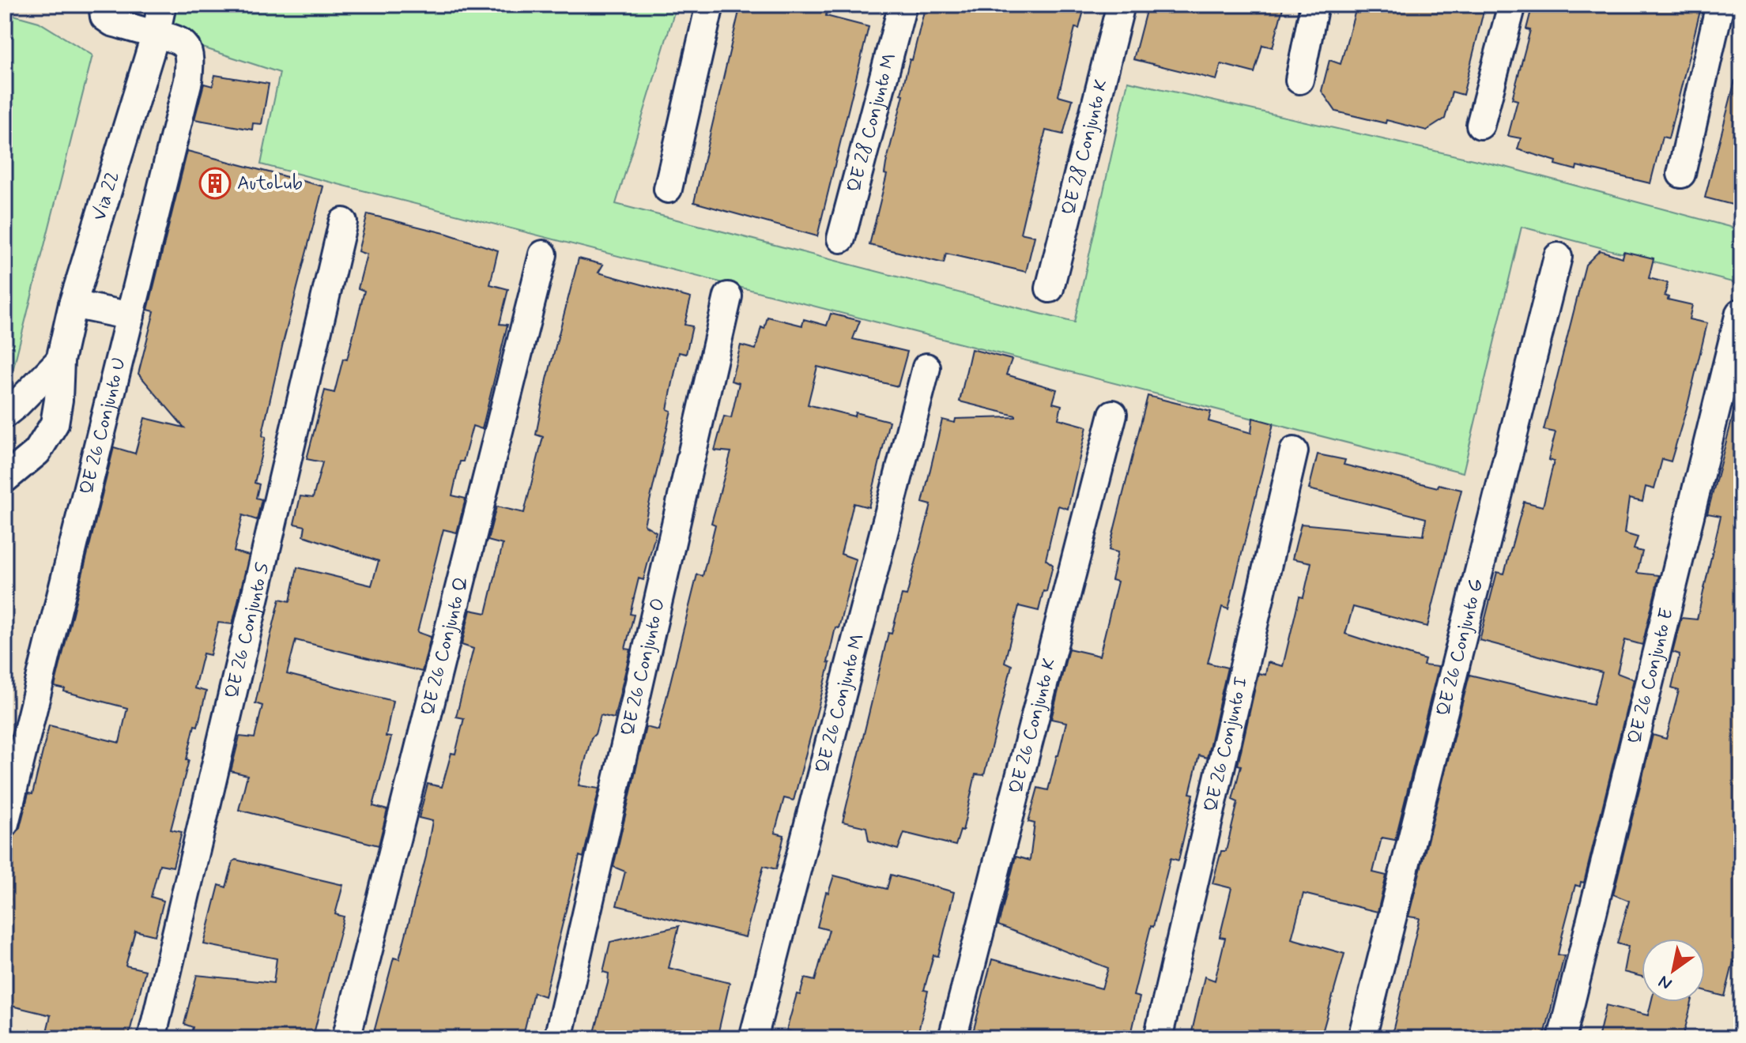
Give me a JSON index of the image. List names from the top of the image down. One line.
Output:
{"streets":{"street":["QE 28 Conjunto M","QE 28 Conjunto K","Via 22","QE 26 Conjunto U","QE 26 Conjunto S","QE 26 Conjunto Q","QE 26 Conjunto G","QE 26 Conjunto O","QE 26 Conjunto E","QE 26 Conjunto M","QE 26 Conjunto K","QE 26 Conjunto I"]},"crossings":[["Via 22","QE 26 Conjunto U"]],"places":{"building":["AutoLub"]},"north":"bottom left"}
